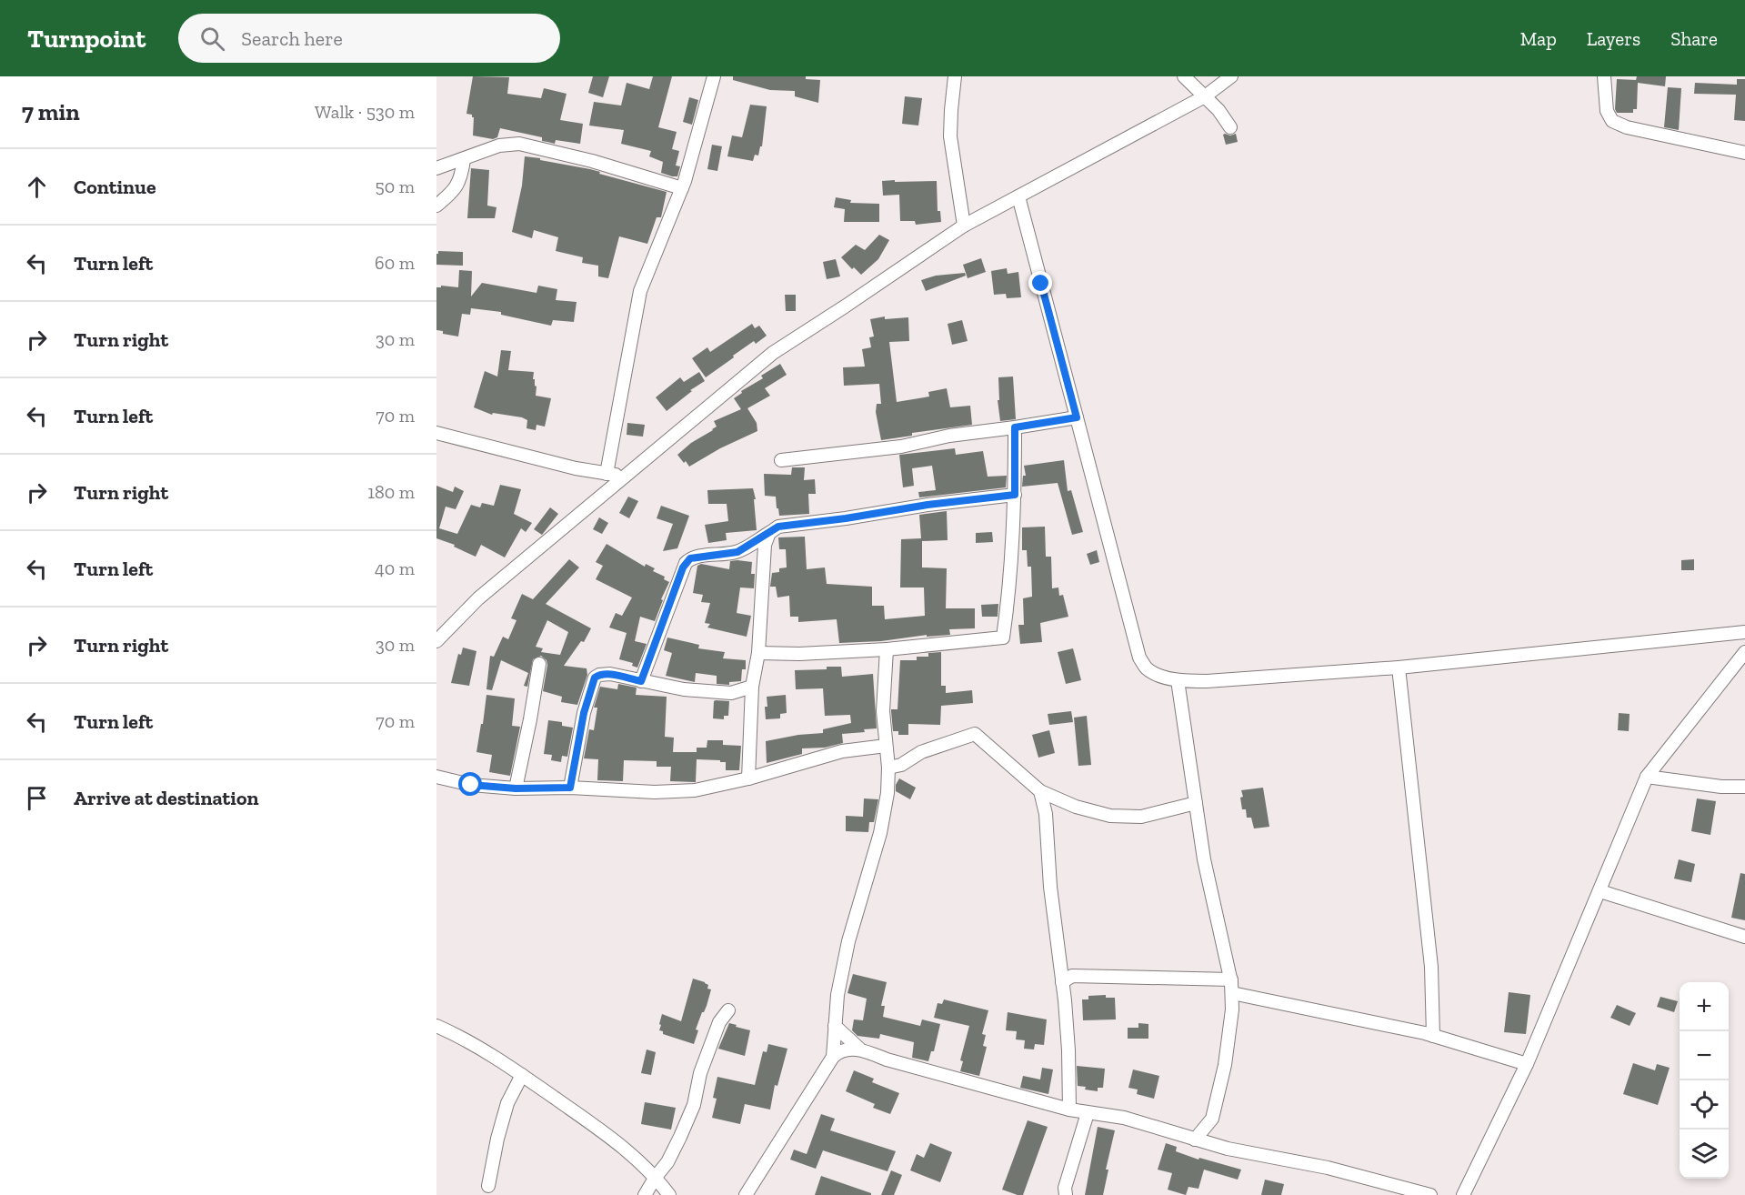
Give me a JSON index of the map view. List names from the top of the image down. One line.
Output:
{"page":{"header":"Turnpoint","search":"Search here","nav":["Map","Layers","Share"],"heading":["7 min","Walk · 530 m"],"list":[["Continue","50 m"],["Turn left","60 m"],["Turn right","30 m"],["Turn left","70 m"],["Turn right","180 m"],["Turn left","40 m"],["Turn right","30 m"],["Turn left","70 m"],"Arrive at destination"],"map_buttons":["+","−"]}}
